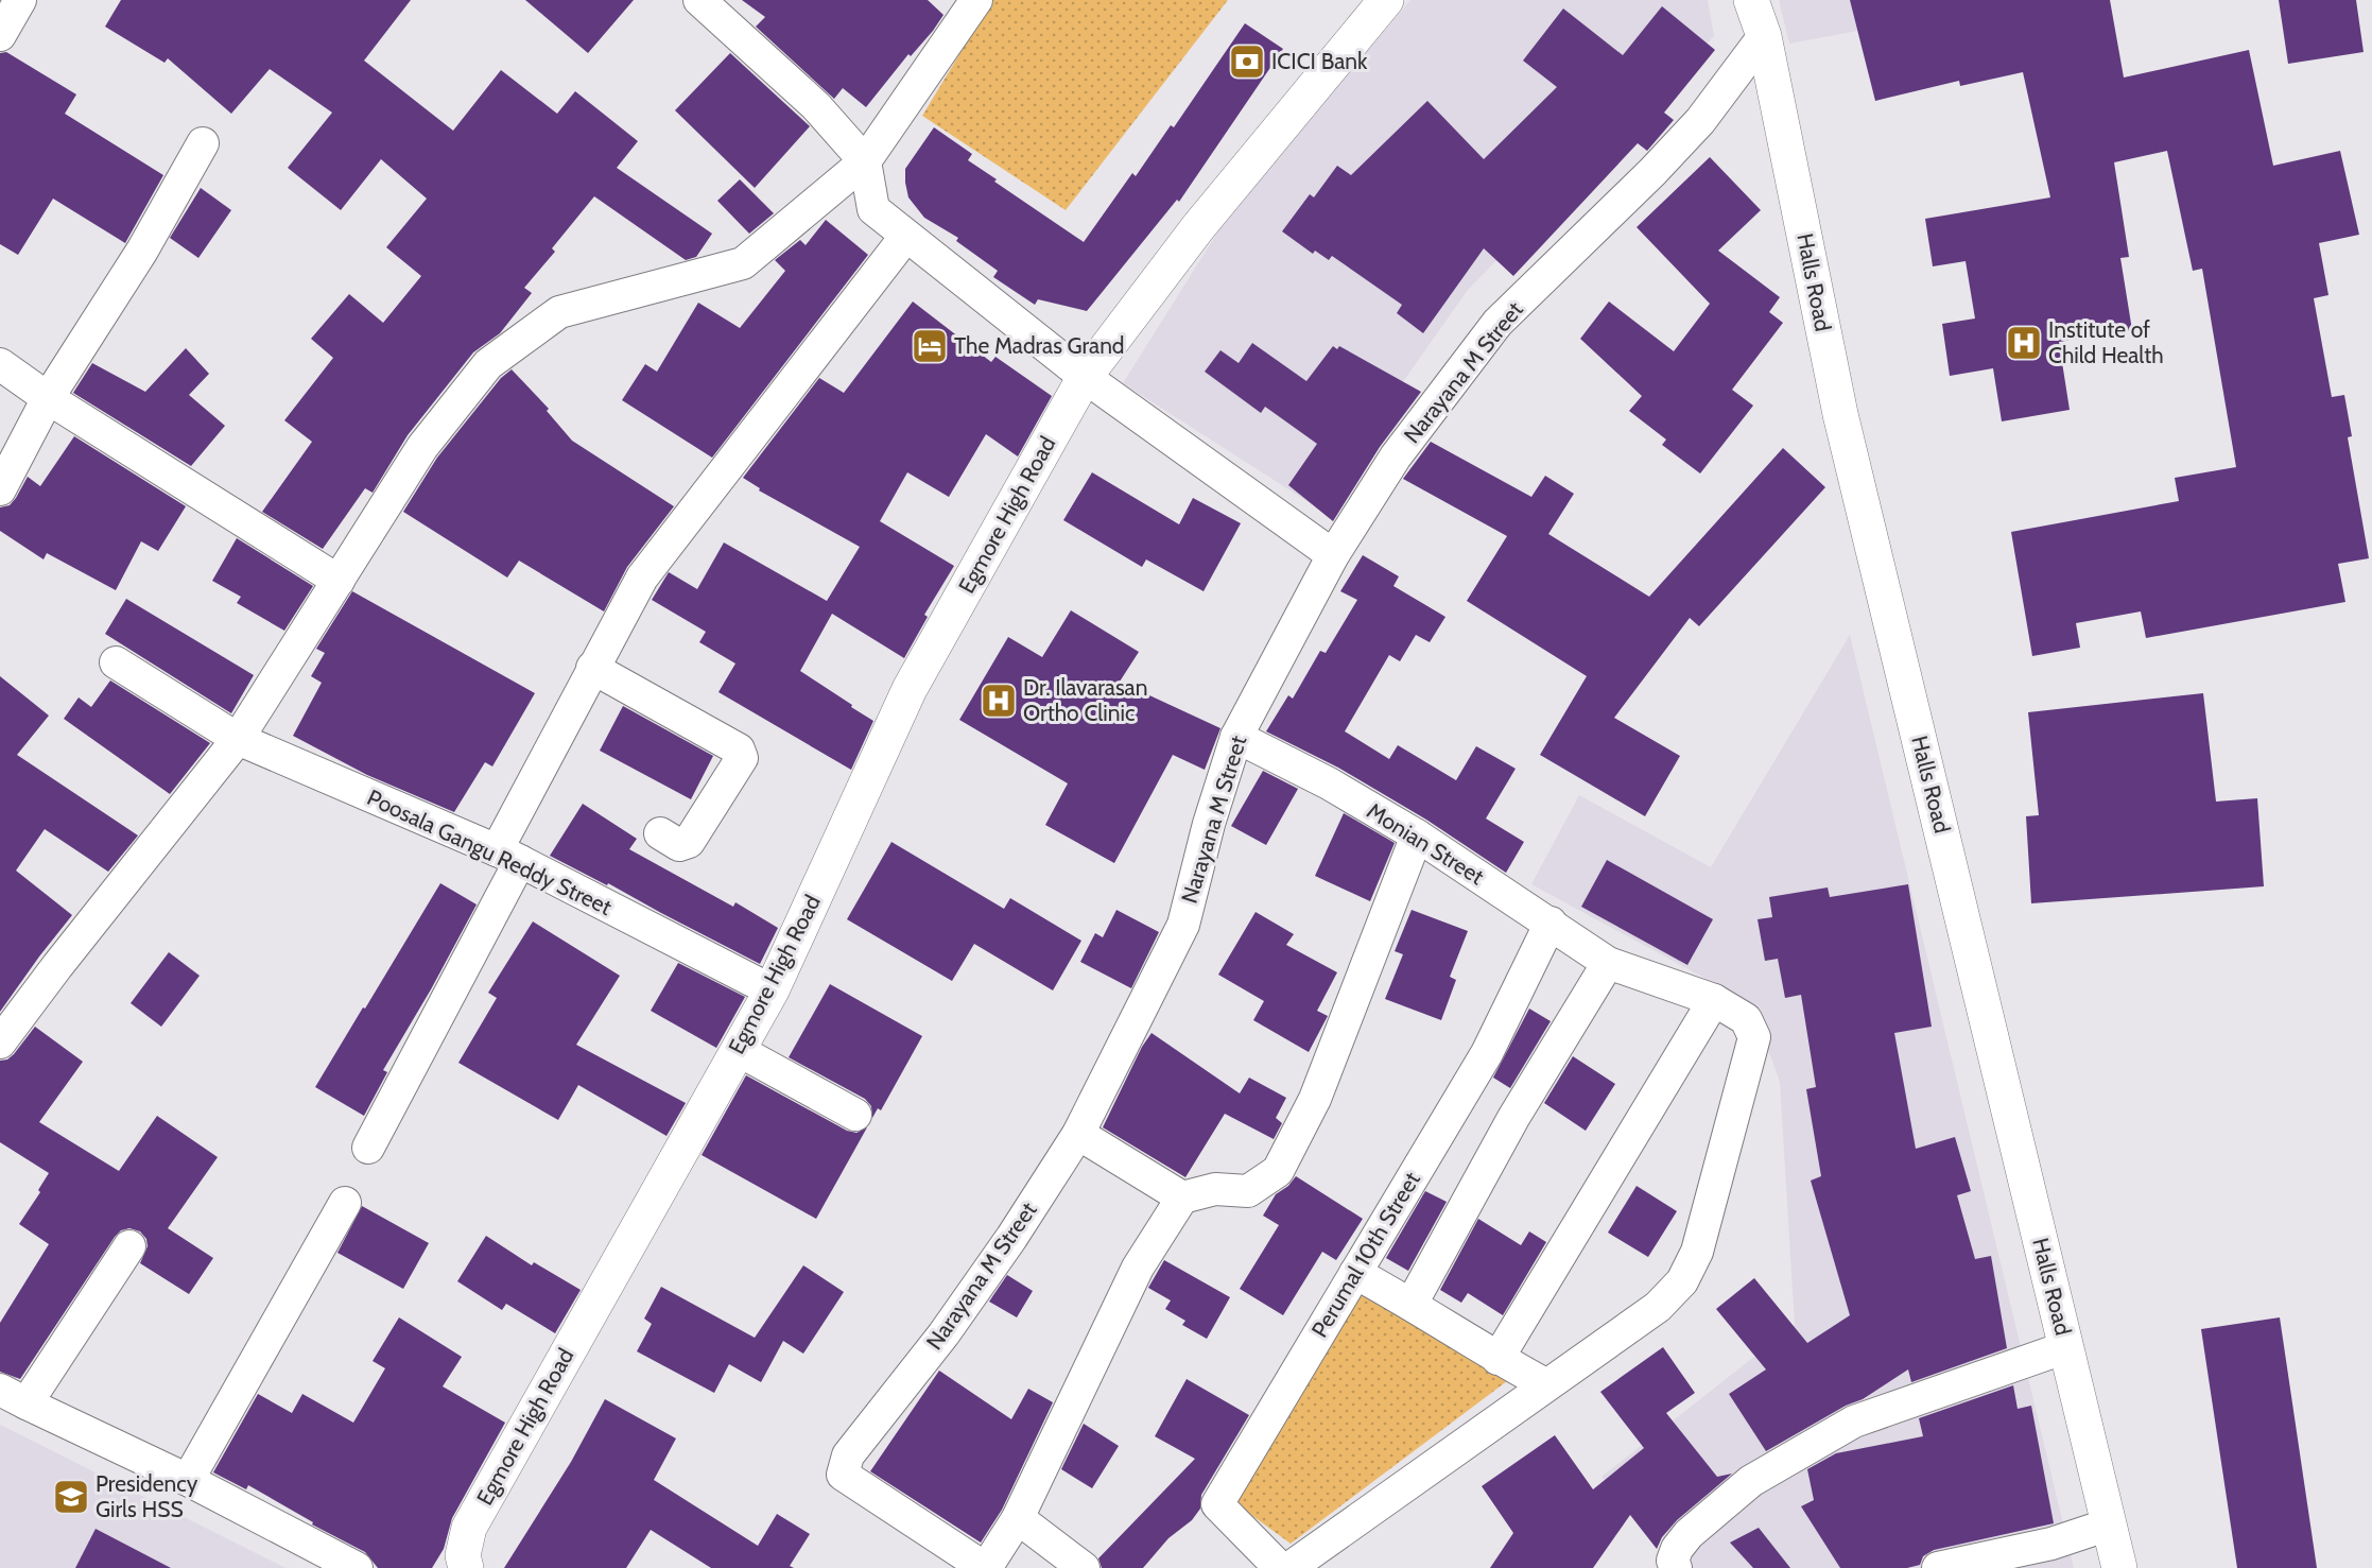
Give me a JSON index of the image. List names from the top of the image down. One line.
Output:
{"streets":{"main road":["Halls Road","Egmore High Road"],"street":["Narayana M Street","Monian Street","Poosala Gangu Reddy Street","Perumal 10th Street"]},"crossings":[["Halls Road","Narayana M Street"],["Narayana M Street","Monian Street"],["Egmore High Road","Poosala Gangu Reddy Street"],["Monian Street","Perumal 10th Street"]],"places":{"bank":["ICICI Bank"],"hospital":["Institute of Child Health","Dr. Ilavarasan Ortho Clinic"],"hotel":["The Madras Grand"],"school or university":["Presidency Girls HSS"]}}
